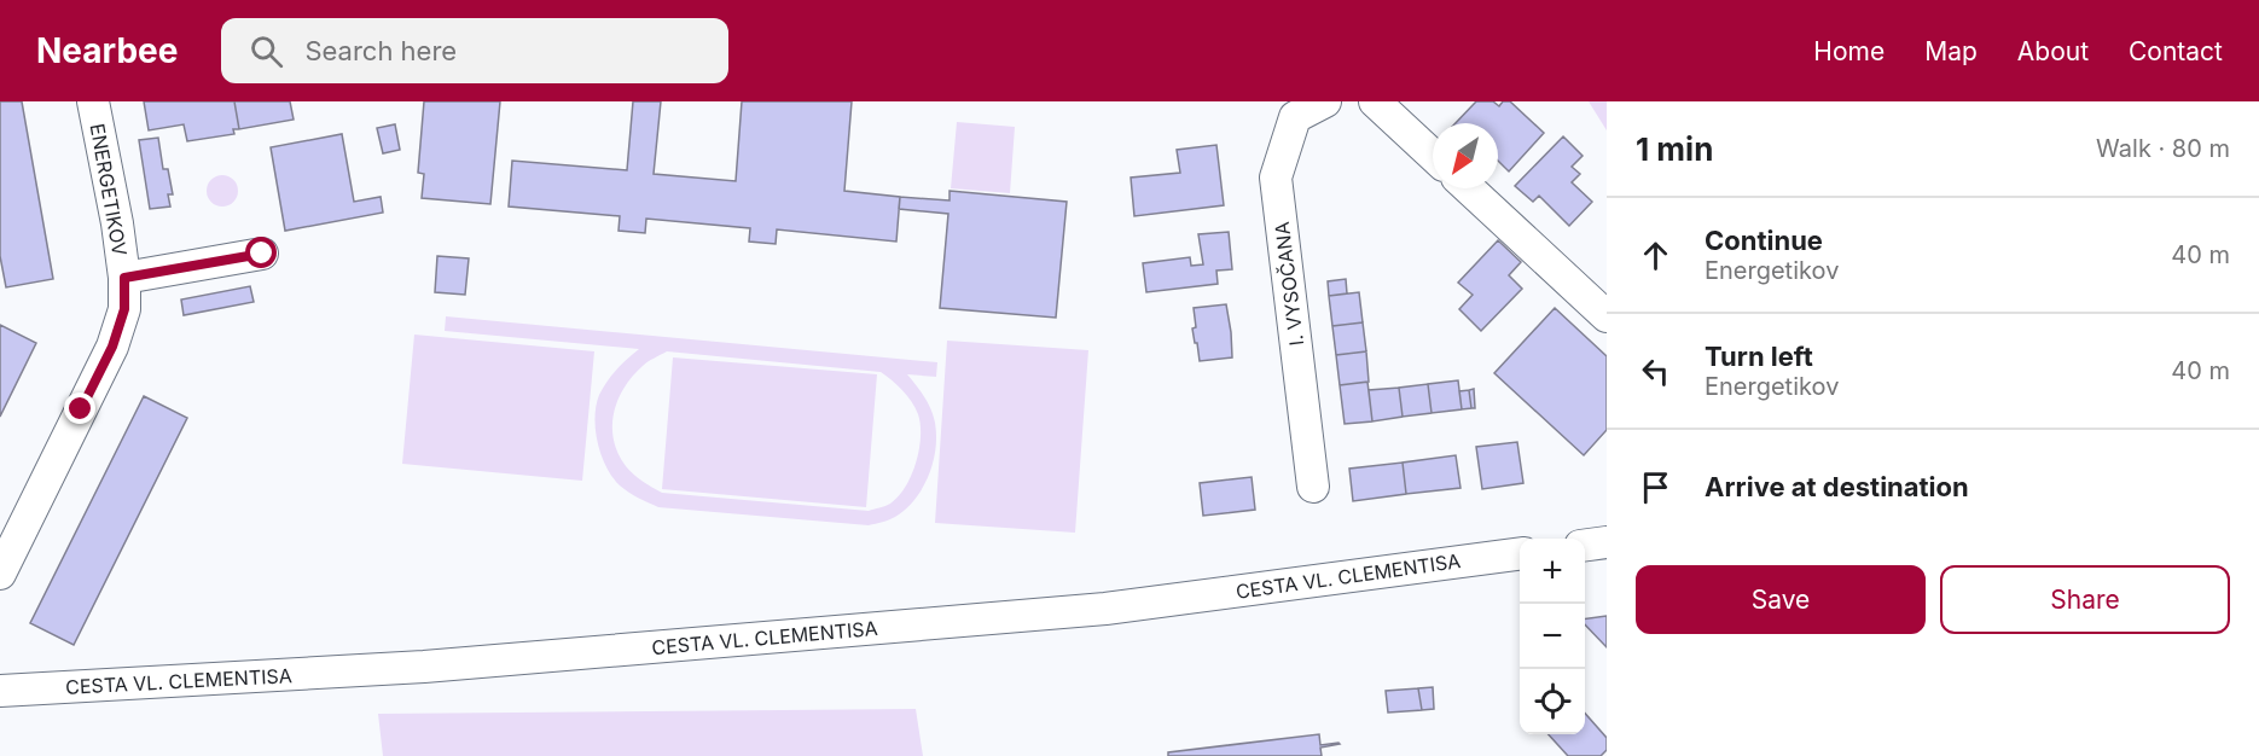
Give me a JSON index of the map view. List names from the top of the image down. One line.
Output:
{"streets":{"street":["ENERGETIKOV","I. VYSOČANA","CESTA VL. CLEMENTISA"]},"north":"bottom left","page":{"header":"Nearbee","search":"Search here","nav":["Home","Map","About","Contact"],"heading":["1 min","Walk · 80 m"],"list":[["Continue","Energetikov","40 m"],["Turn left","Energetikov","40 m"],"Arrive at destination"],"map_buttons":["+","−"],"buttons":["Save","Share"]}}
